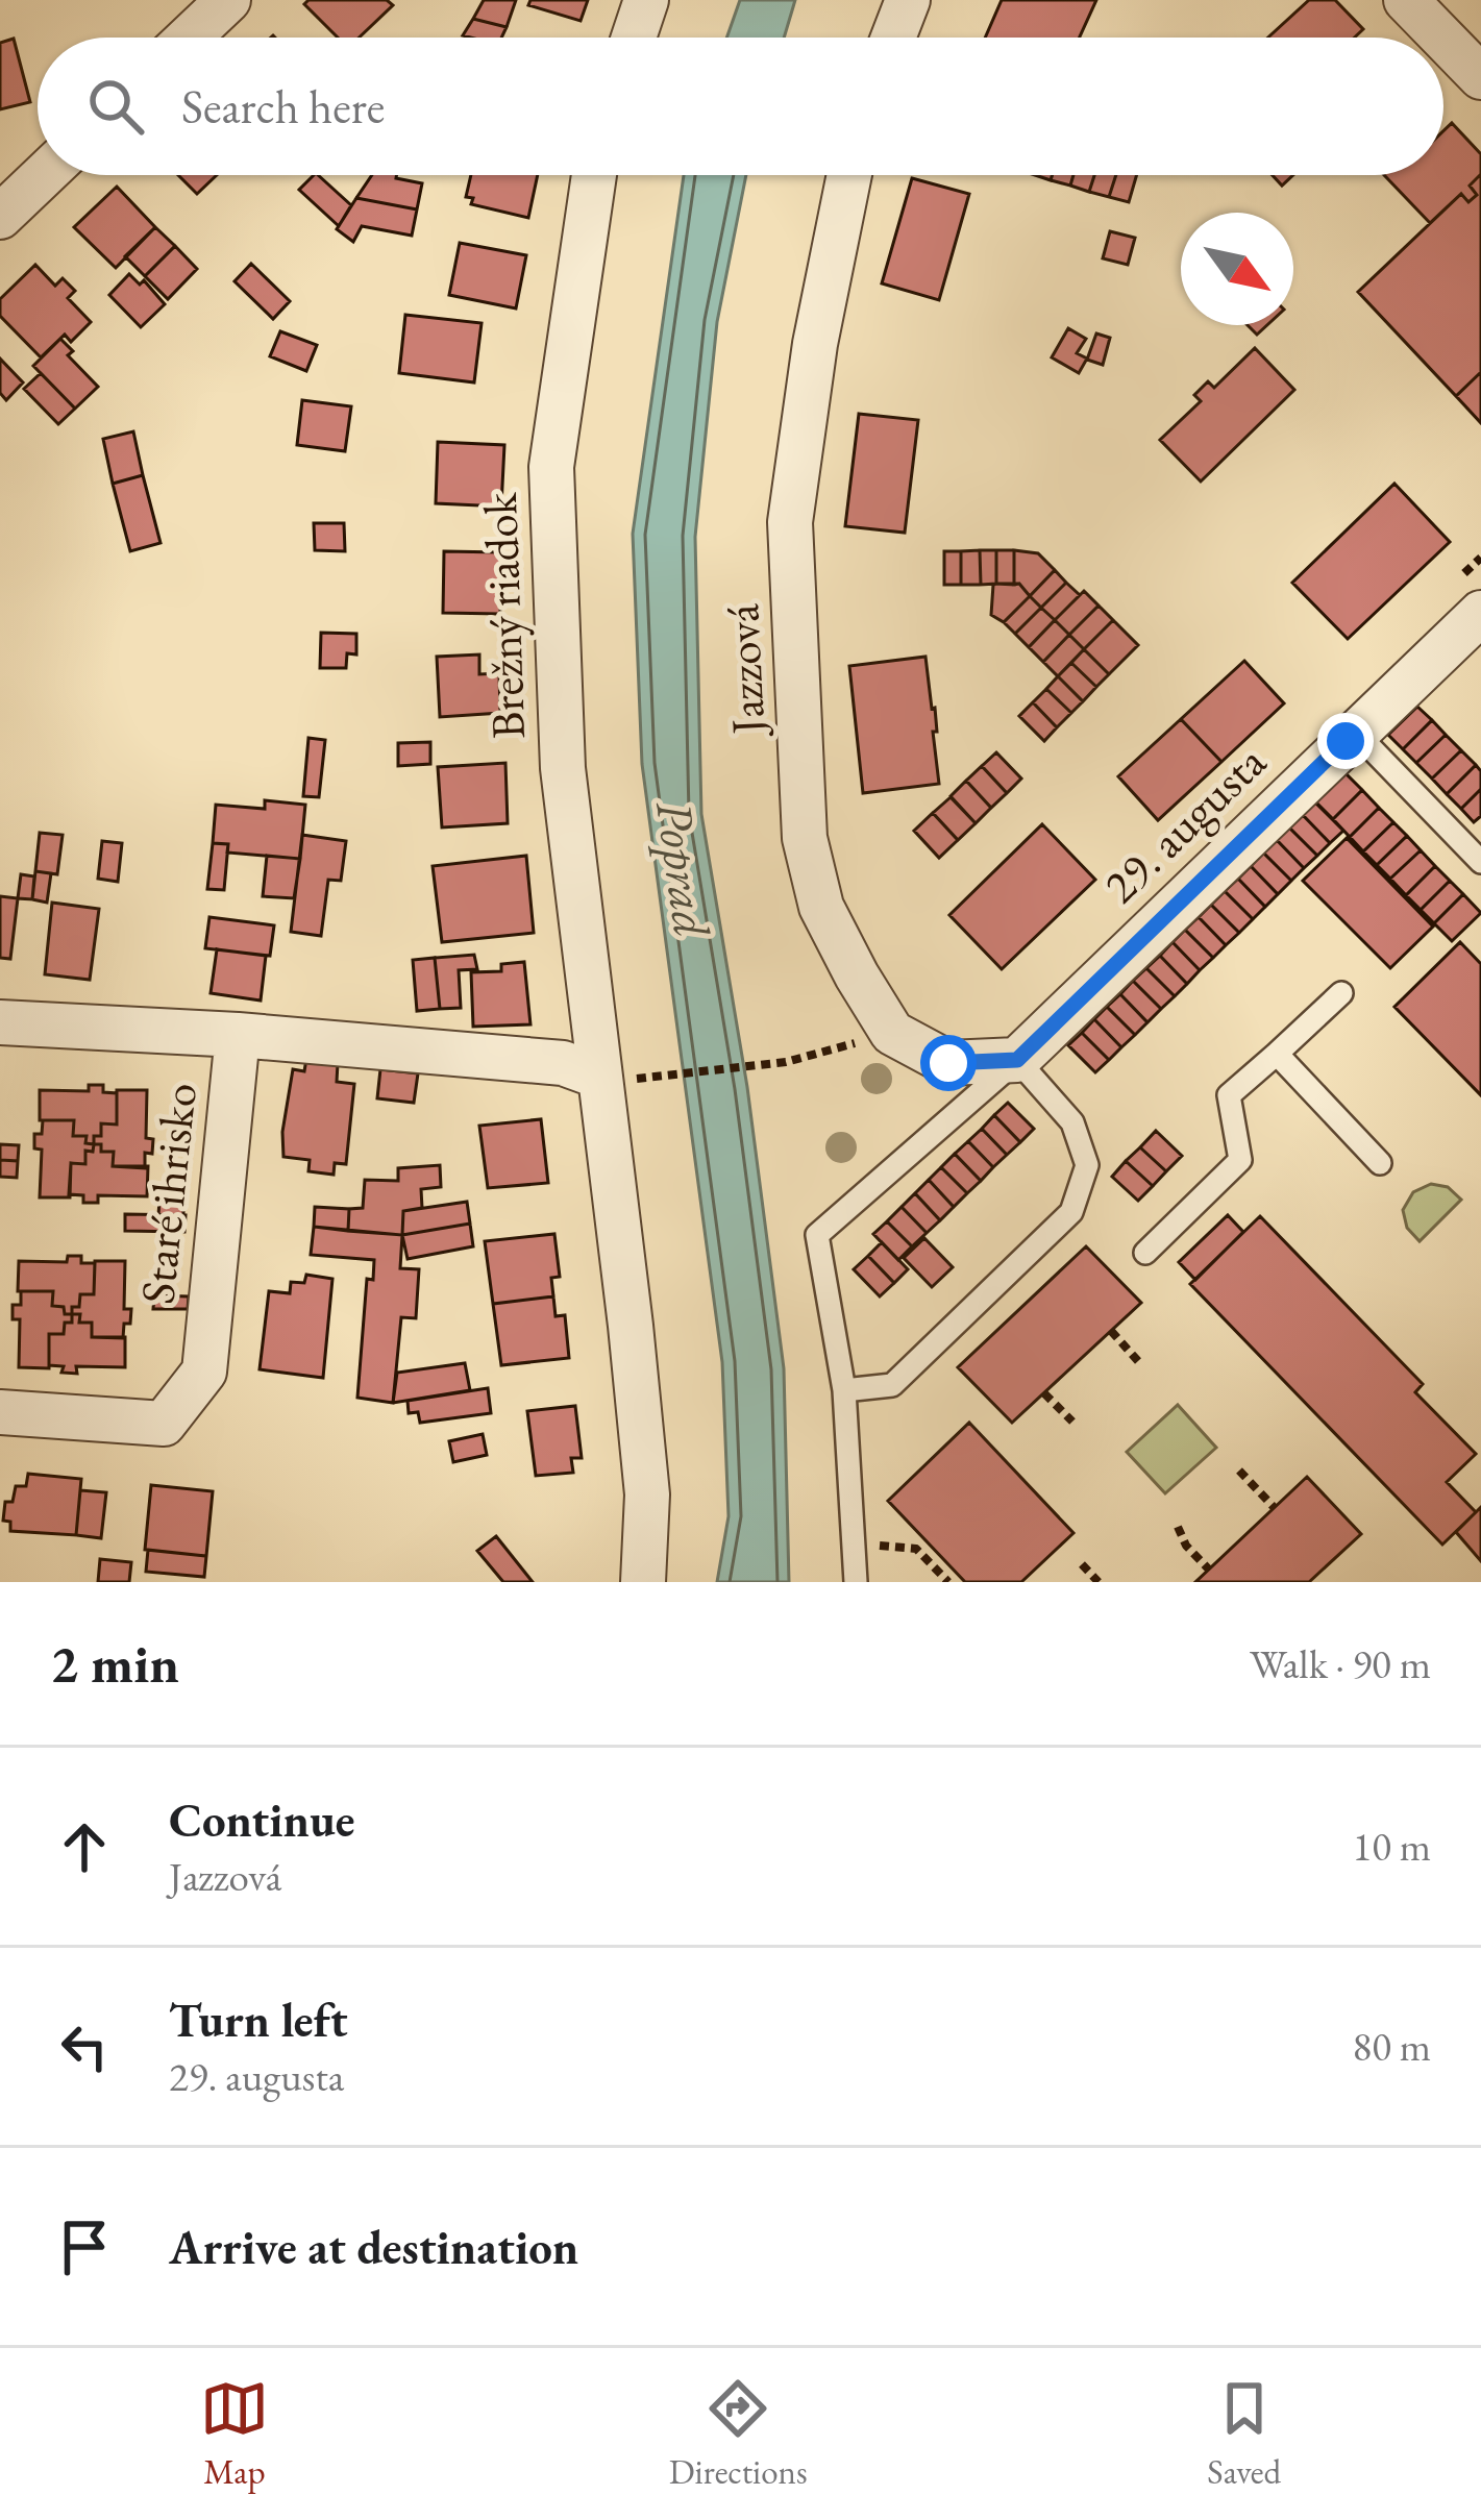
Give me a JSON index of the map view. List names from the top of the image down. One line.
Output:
{"streets":{"street":["Brežný riadok","Jazzová","29. augusta","Staré ihrisko"]},"water":["Poprad"],"north":"bottom right","page":{"search":"Search here","heading":["2 min","Walk · 90 m"],"list":[["Continue","Jazzová","10 m"],["Turn left","29. augusta","80 m"],"Arrive at destination"],"nav":["Map","Directions","Saved"]}}
